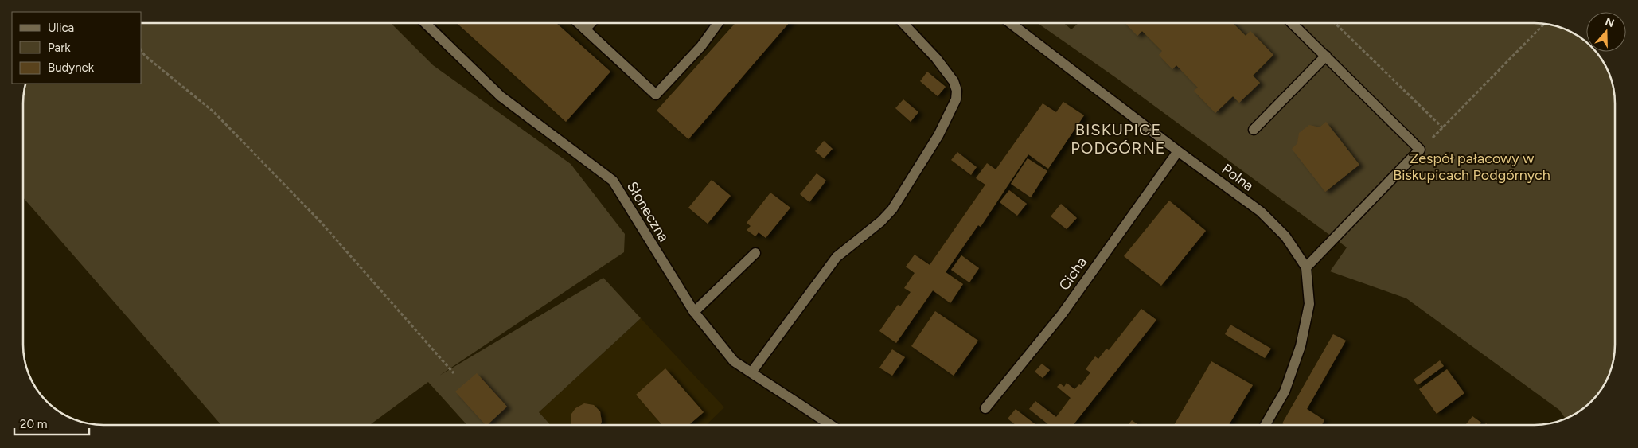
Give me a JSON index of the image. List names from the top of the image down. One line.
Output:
{"streets":{"street":["Polna","Słoneczna","Cicha"]},"crossings":[["Polna","Cicha"]],"districts":["BISKUPICE PODGÓRNE"],"parks":["Zespół pałacowy w Biskupicach Podgórnych"],"legend":["Ulica","Park","Budynek"],"scale_bar":"20 m","north":"top"}
